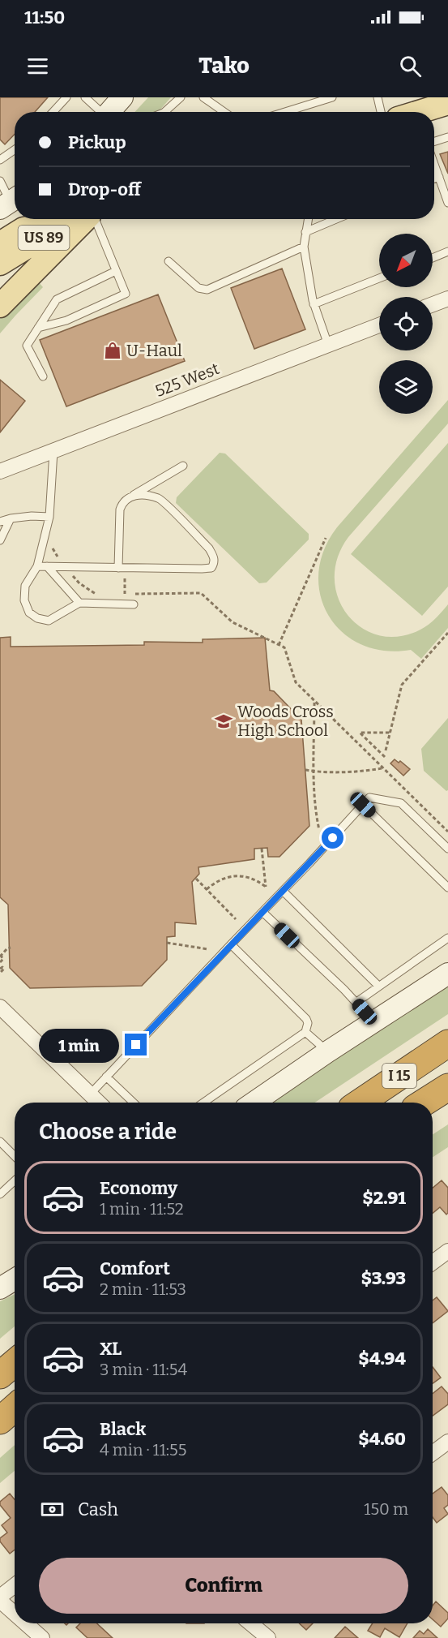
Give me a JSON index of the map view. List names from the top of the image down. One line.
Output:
{"streets":{"highway":["I 15"],"main road":["US 89"],"street":["525 West"]},"places":{"shop":["U-Haul"],"school or university":["Woods Cross High School"]},"north":"bottom left","page":{"status":"11:50","header":"Tako","banner":["Pickup","Drop-off"],"bubble":"1 min","heading":"Choose a ride","list":[{"name":"Economy","note":"1 min · 11:52","value":"$2.91"},{"name":"Comfort","note":"2 min · 11:53","value":"$3.93"},{"name":"XL","note":"3 min · 11:54","value":"$4.94"},{"name":"Black","note":"4 min · 11:55","value":"$4.60"}],"pay":["Cash","150 m"],"buttons":"Confirm"}}
